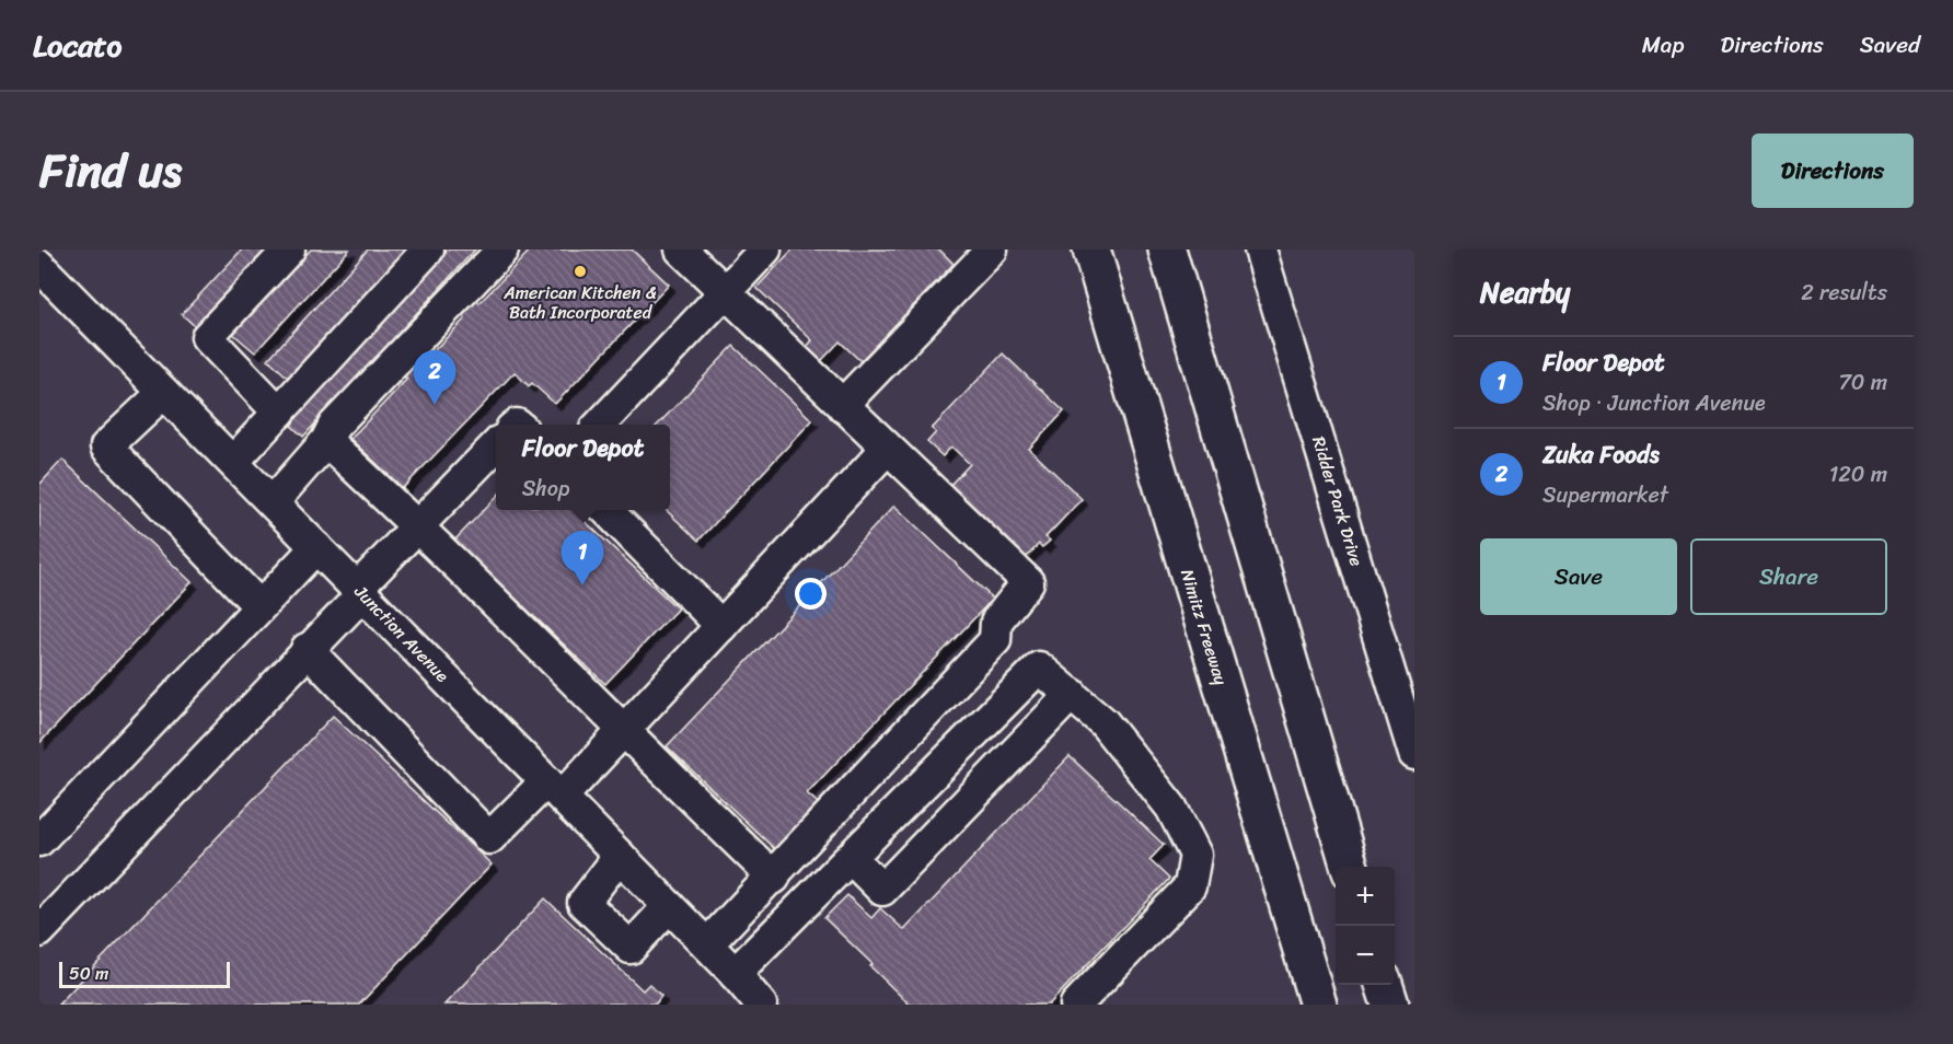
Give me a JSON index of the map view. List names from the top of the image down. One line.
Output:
{"streets":{"highway":["Nimitz Freeway"],"street":["Ridder Park Drive","Junction Avenue"]},"places":["American Kitchen & Bath Incorporated"],"scale_bar":"50 m","page":{"header":"Locato","nav":["Map","Directions","Saved"],"title":"Find us","buttons":["Directions",["Save","Share"]],"heading":["Nearby","2 results"],"list":[{"mark":"1","name":"Floor Depot","note":"Shop · Junction Avenue","value":"70 m"},{"mark":"2","name":"Zuka Foods","note":"Supermarket","value":"120 m"}],"pins":["2","1"],"popup":["Floor Depot","Shop"],"map_buttons":["+","−"],"scale":"50 m"}}
